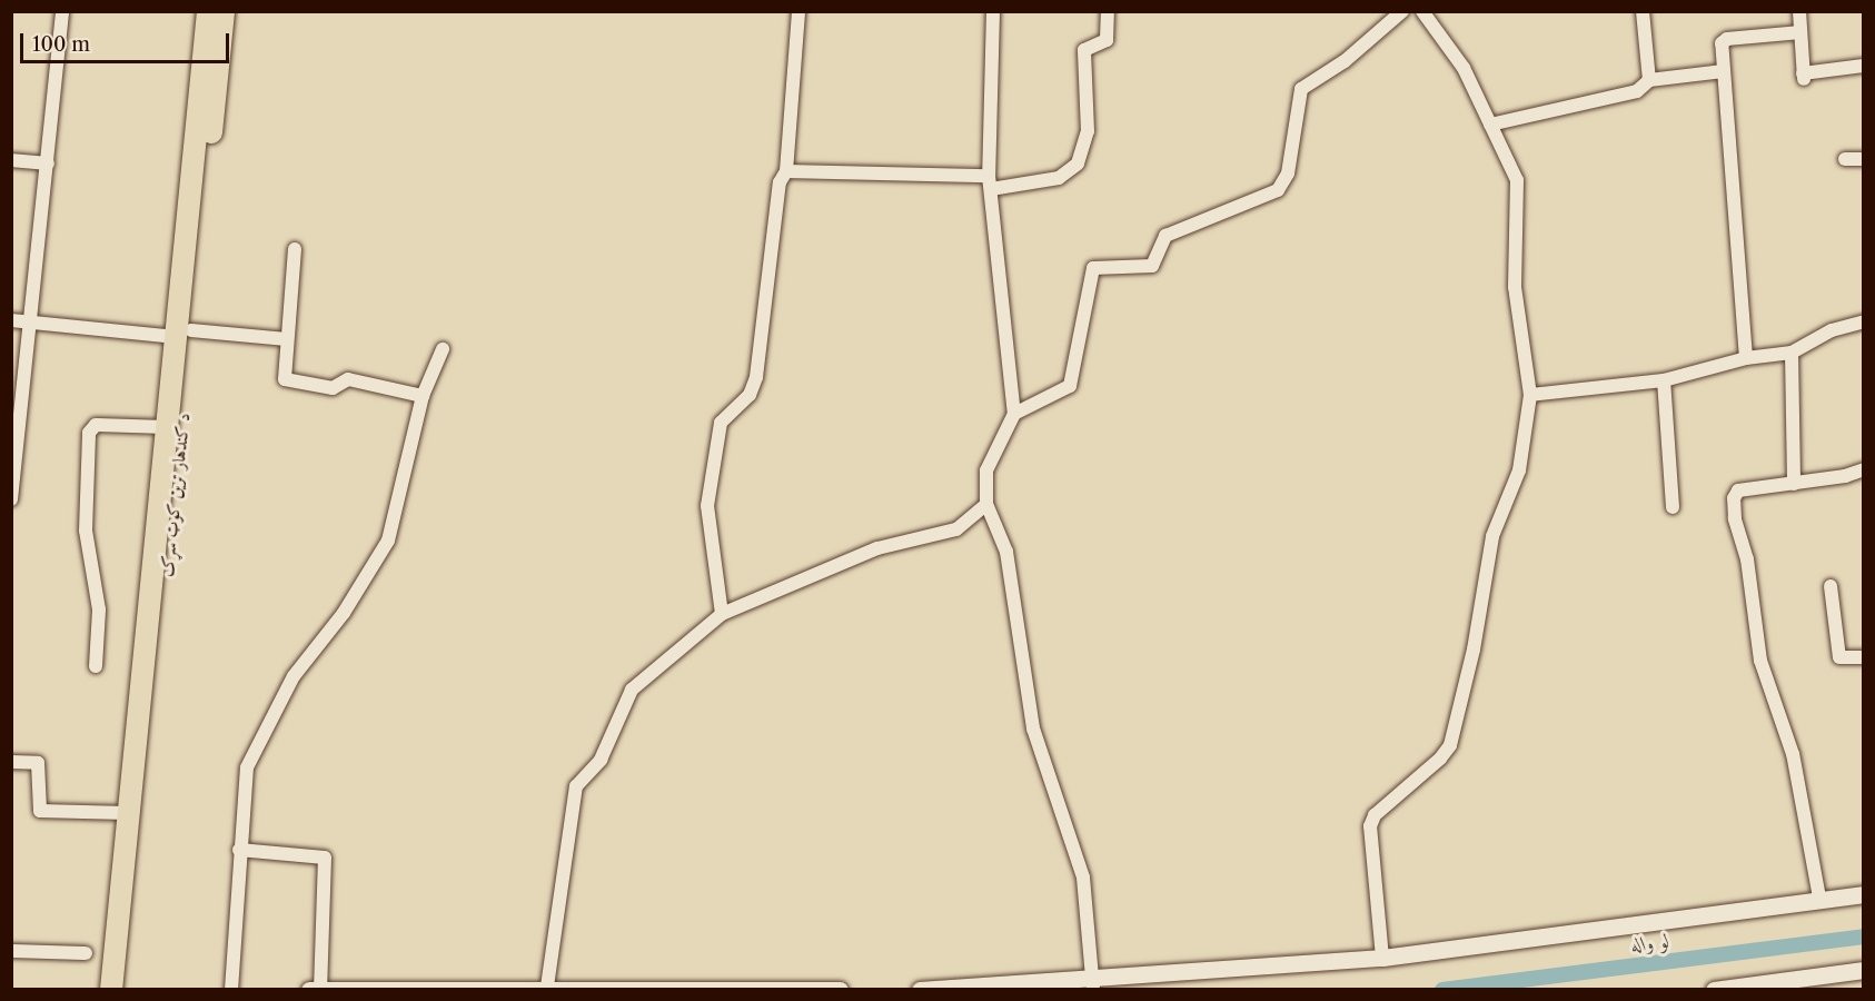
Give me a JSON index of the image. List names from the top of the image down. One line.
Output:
{"streets":{"main road":["د کندهار ترين کوټ سړک"]},"water":["لو واله"],"scale_bar":"100 m"}
